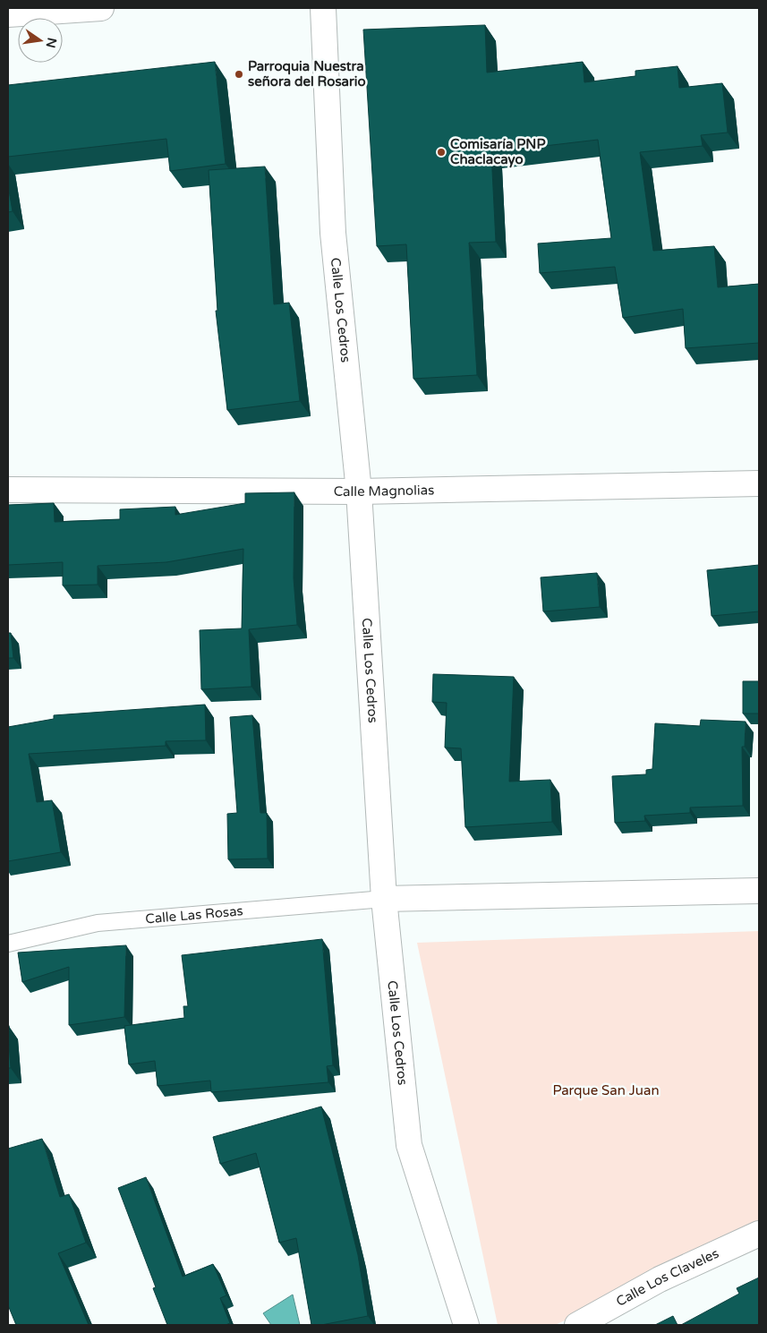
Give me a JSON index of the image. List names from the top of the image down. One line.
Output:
{"streets":{"street":["Calle Los Cedros","Calle Magnolias","Calle Los Claveles"],"lane":["Calle Las Rosas"]},"crossings":[["Calle Los Cedros","Calle Magnolias"],["Calle Los Cedros","Calle Las Rosas"]],"parks":["Parque San Juan"],"places":["Parroquia Nuestra señora del Rosario","Comisaría PNP Chaclacayo"],"north":"right"}
